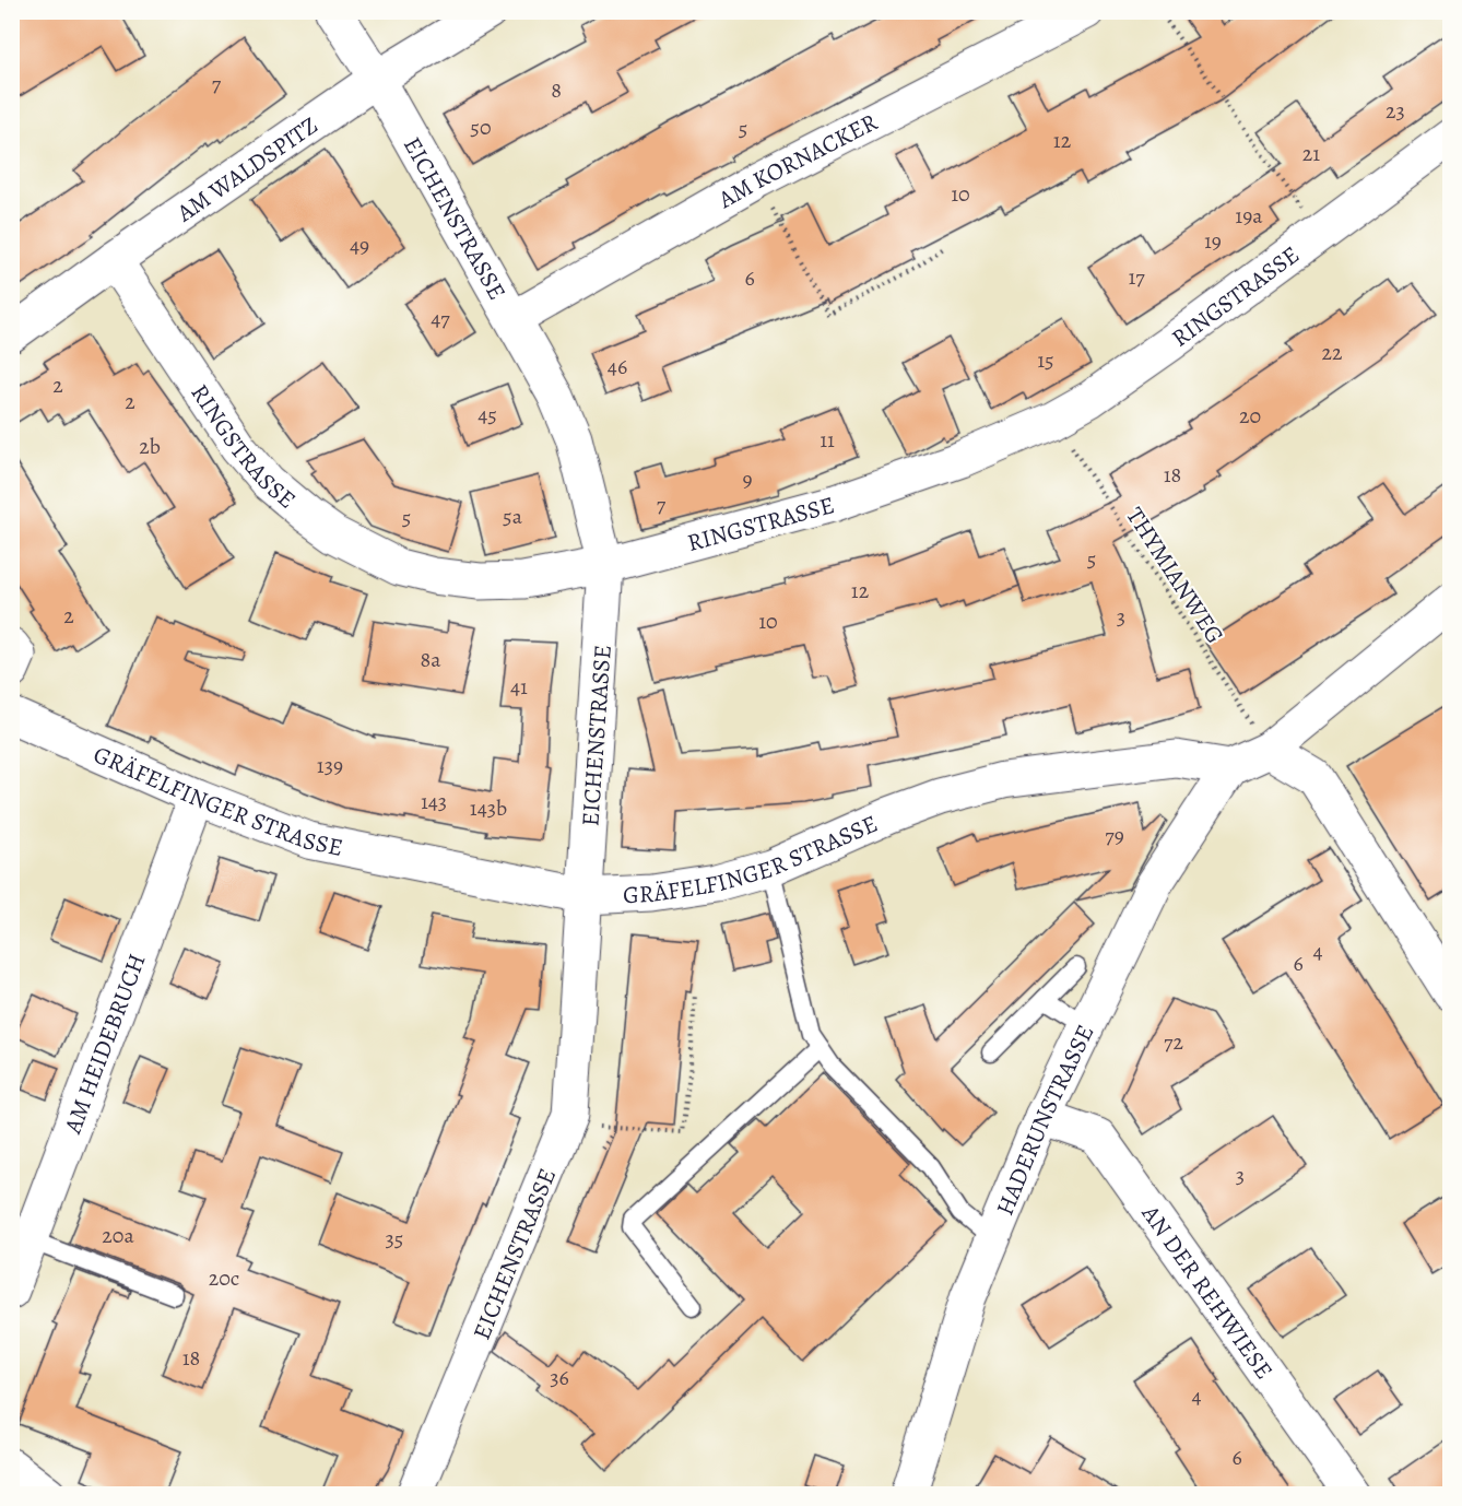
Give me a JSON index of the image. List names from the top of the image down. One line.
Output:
{"streets":{"street":["AM KORNACKER","AM WALDSPITZ","EICHENSTRASSE","RINGSTRASSE","GRÄFELFINGER STRASSE","AM HEIDEBRUCH","HADERUNSTRASSE","AN DER REHWIESE"],"path":["THYMIANWEG"]},"crossings":[["AM KORNACKER","EICHENSTRASSE"],["AM WALDSPITZ","EICHENSTRASSE"],["AM WALDSPITZ","RINGSTRASSE"],["EICHENSTRASSE","RINGSTRASSE"],["EICHENSTRASSE","GRÄFELFINGER STRASSE"],["RINGSTRASSE","THYMIANWEG"],["GRÄFELFINGER STRASSE","AM HEIDEBRUCH"],["GRÄFELFINGER STRASSE","HADERUNSTRASSE"],["HADERUNSTRASSE","AN DER REHWIESE"]],"house_numbers":["7","8","23","50","5","12","21","10","19a","19","49","17","6","47","22","15","46","2","2","45","20","11","2b","18","9","7","5a","5","5","12","2","3","10","8a","41","139","143","143b","79","4","6","72","3","20a","35","20c","18","36","4","6"]}
